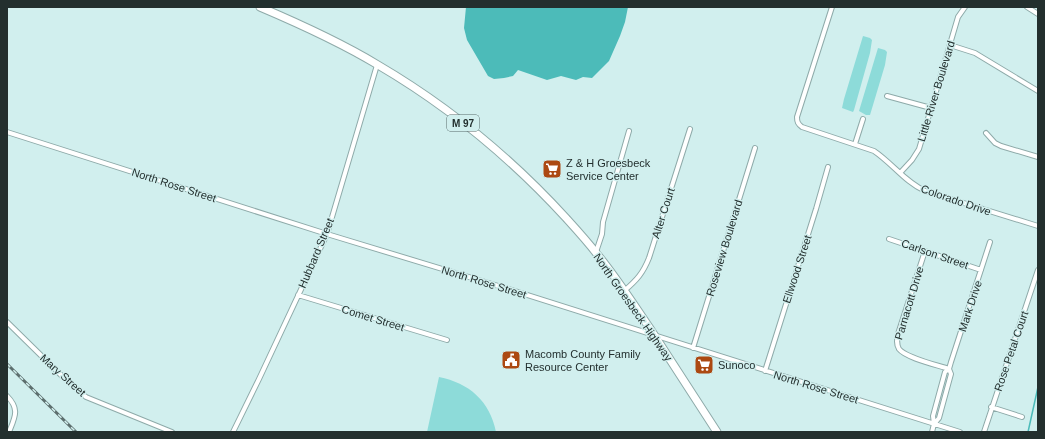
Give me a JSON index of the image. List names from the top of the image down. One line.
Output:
{"streets":{"main road":["M 97","North Groesbeck Highway"],"street":["Little River Boulevard","North Rose Street","Colorado Drive","Alter Court","Roseview Boulevard","Hubbard Street","Carlson Street","Ellwood Street","Parnacott Drive","Mark Drive","Comet Street","Rose Petal Court","Mary Street"]},"crossings":[["Little River Boulevard","Colorado Drive"],["North Rose Street","Roseview Boulevard"],["North Rose Street","Hubbard Street"],["North Rose Street","Ellwood Street"],["North Rose Street","Mark Drive"],["North Rose Street","North Groesbeck Highway"],["Alter Court","North Groesbeck Highway"],["Hubbard Street","North Groesbeck Highway"],["Hubbard Street","Comet Street"],["Carlson Street","Parnacott Drive"],["Carlson Street","Mark Drive"],["Parnacott Drive","Mark Drive"]],"places":{"supermarket":["Z & H Groesbeck Service Center","Sunoco"],"public building":["Macomb County Family Resource Center"]}}
